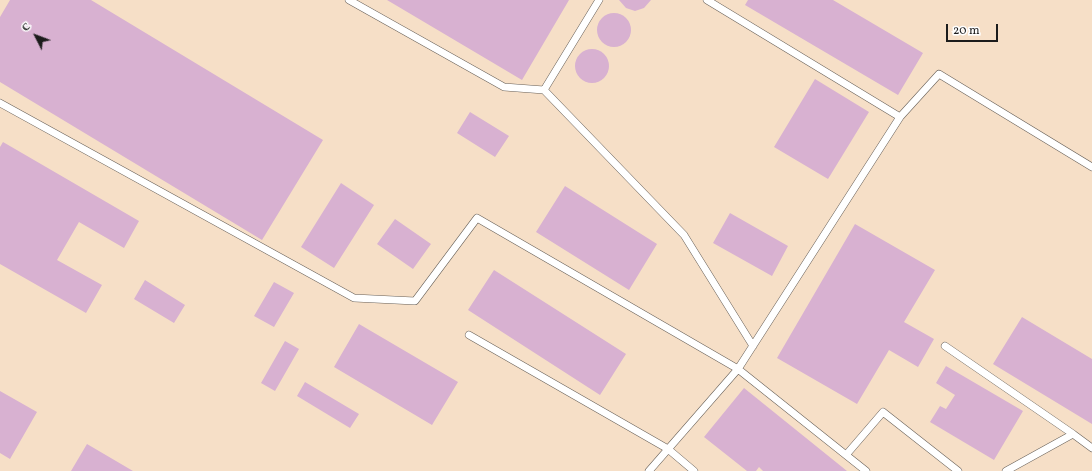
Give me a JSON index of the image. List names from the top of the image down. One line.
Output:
{"scale_bar":"20 m","north":"top left"}
